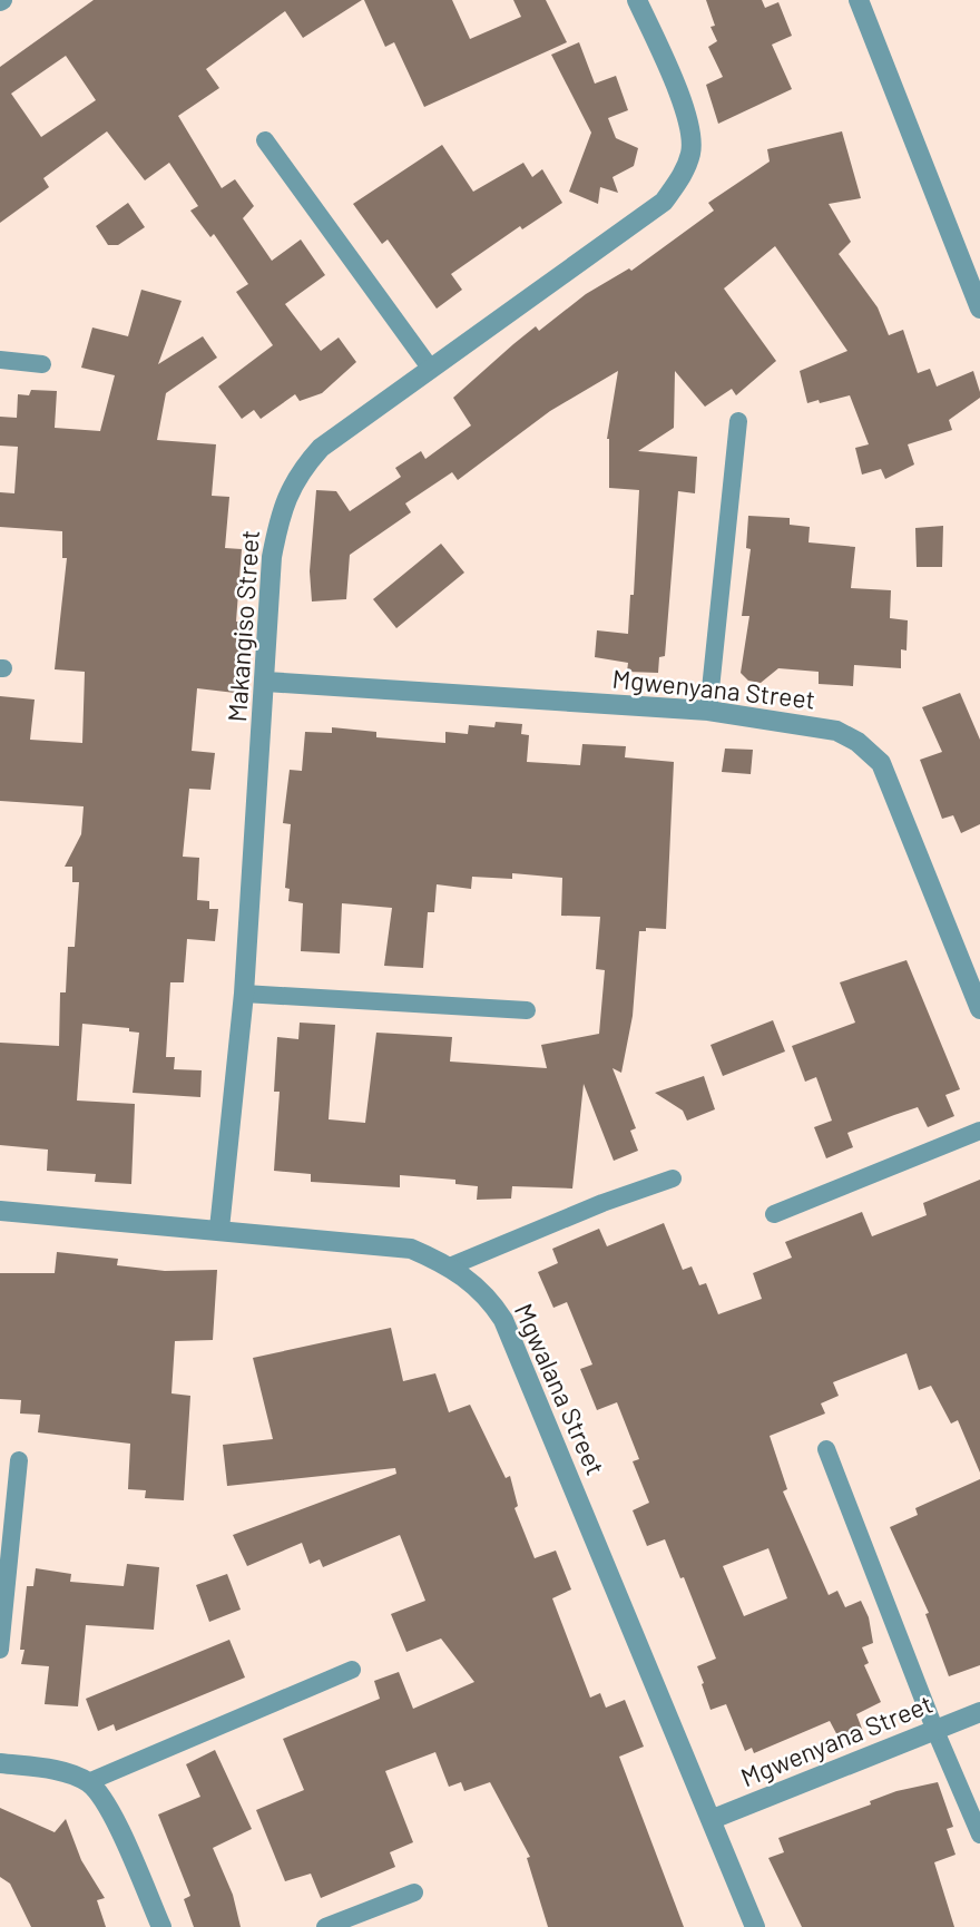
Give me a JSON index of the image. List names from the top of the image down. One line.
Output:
{"streets":{"street":["Makangiso Street","Mgwenyana Street","Mgwalana Street"]},"crossings":[["Makangiso Street","Mgwenyana Street"],["Makangiso Street","Mgwalana Street"],["Mgwenyana Street","Mgwalana Street"]]}
